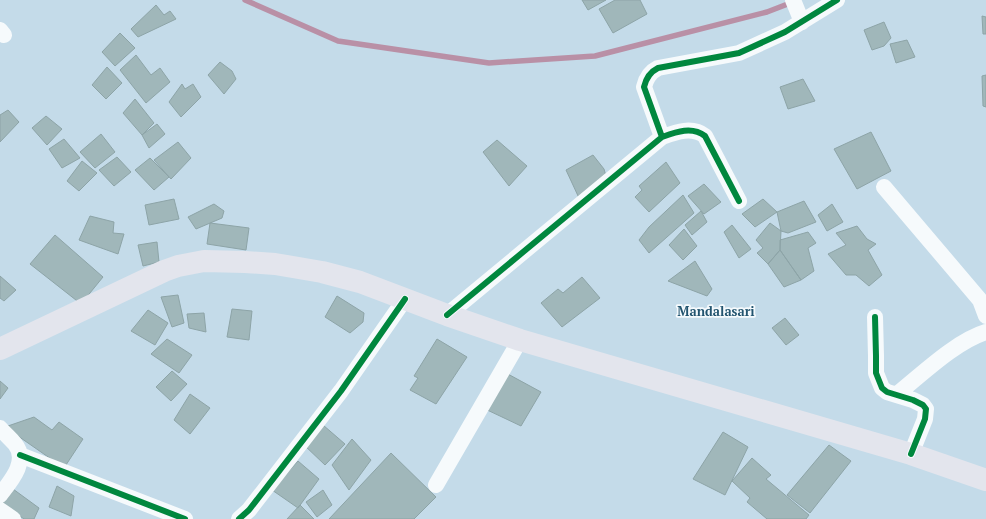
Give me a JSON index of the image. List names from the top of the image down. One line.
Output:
{"districts":["Mandalasari"]}
